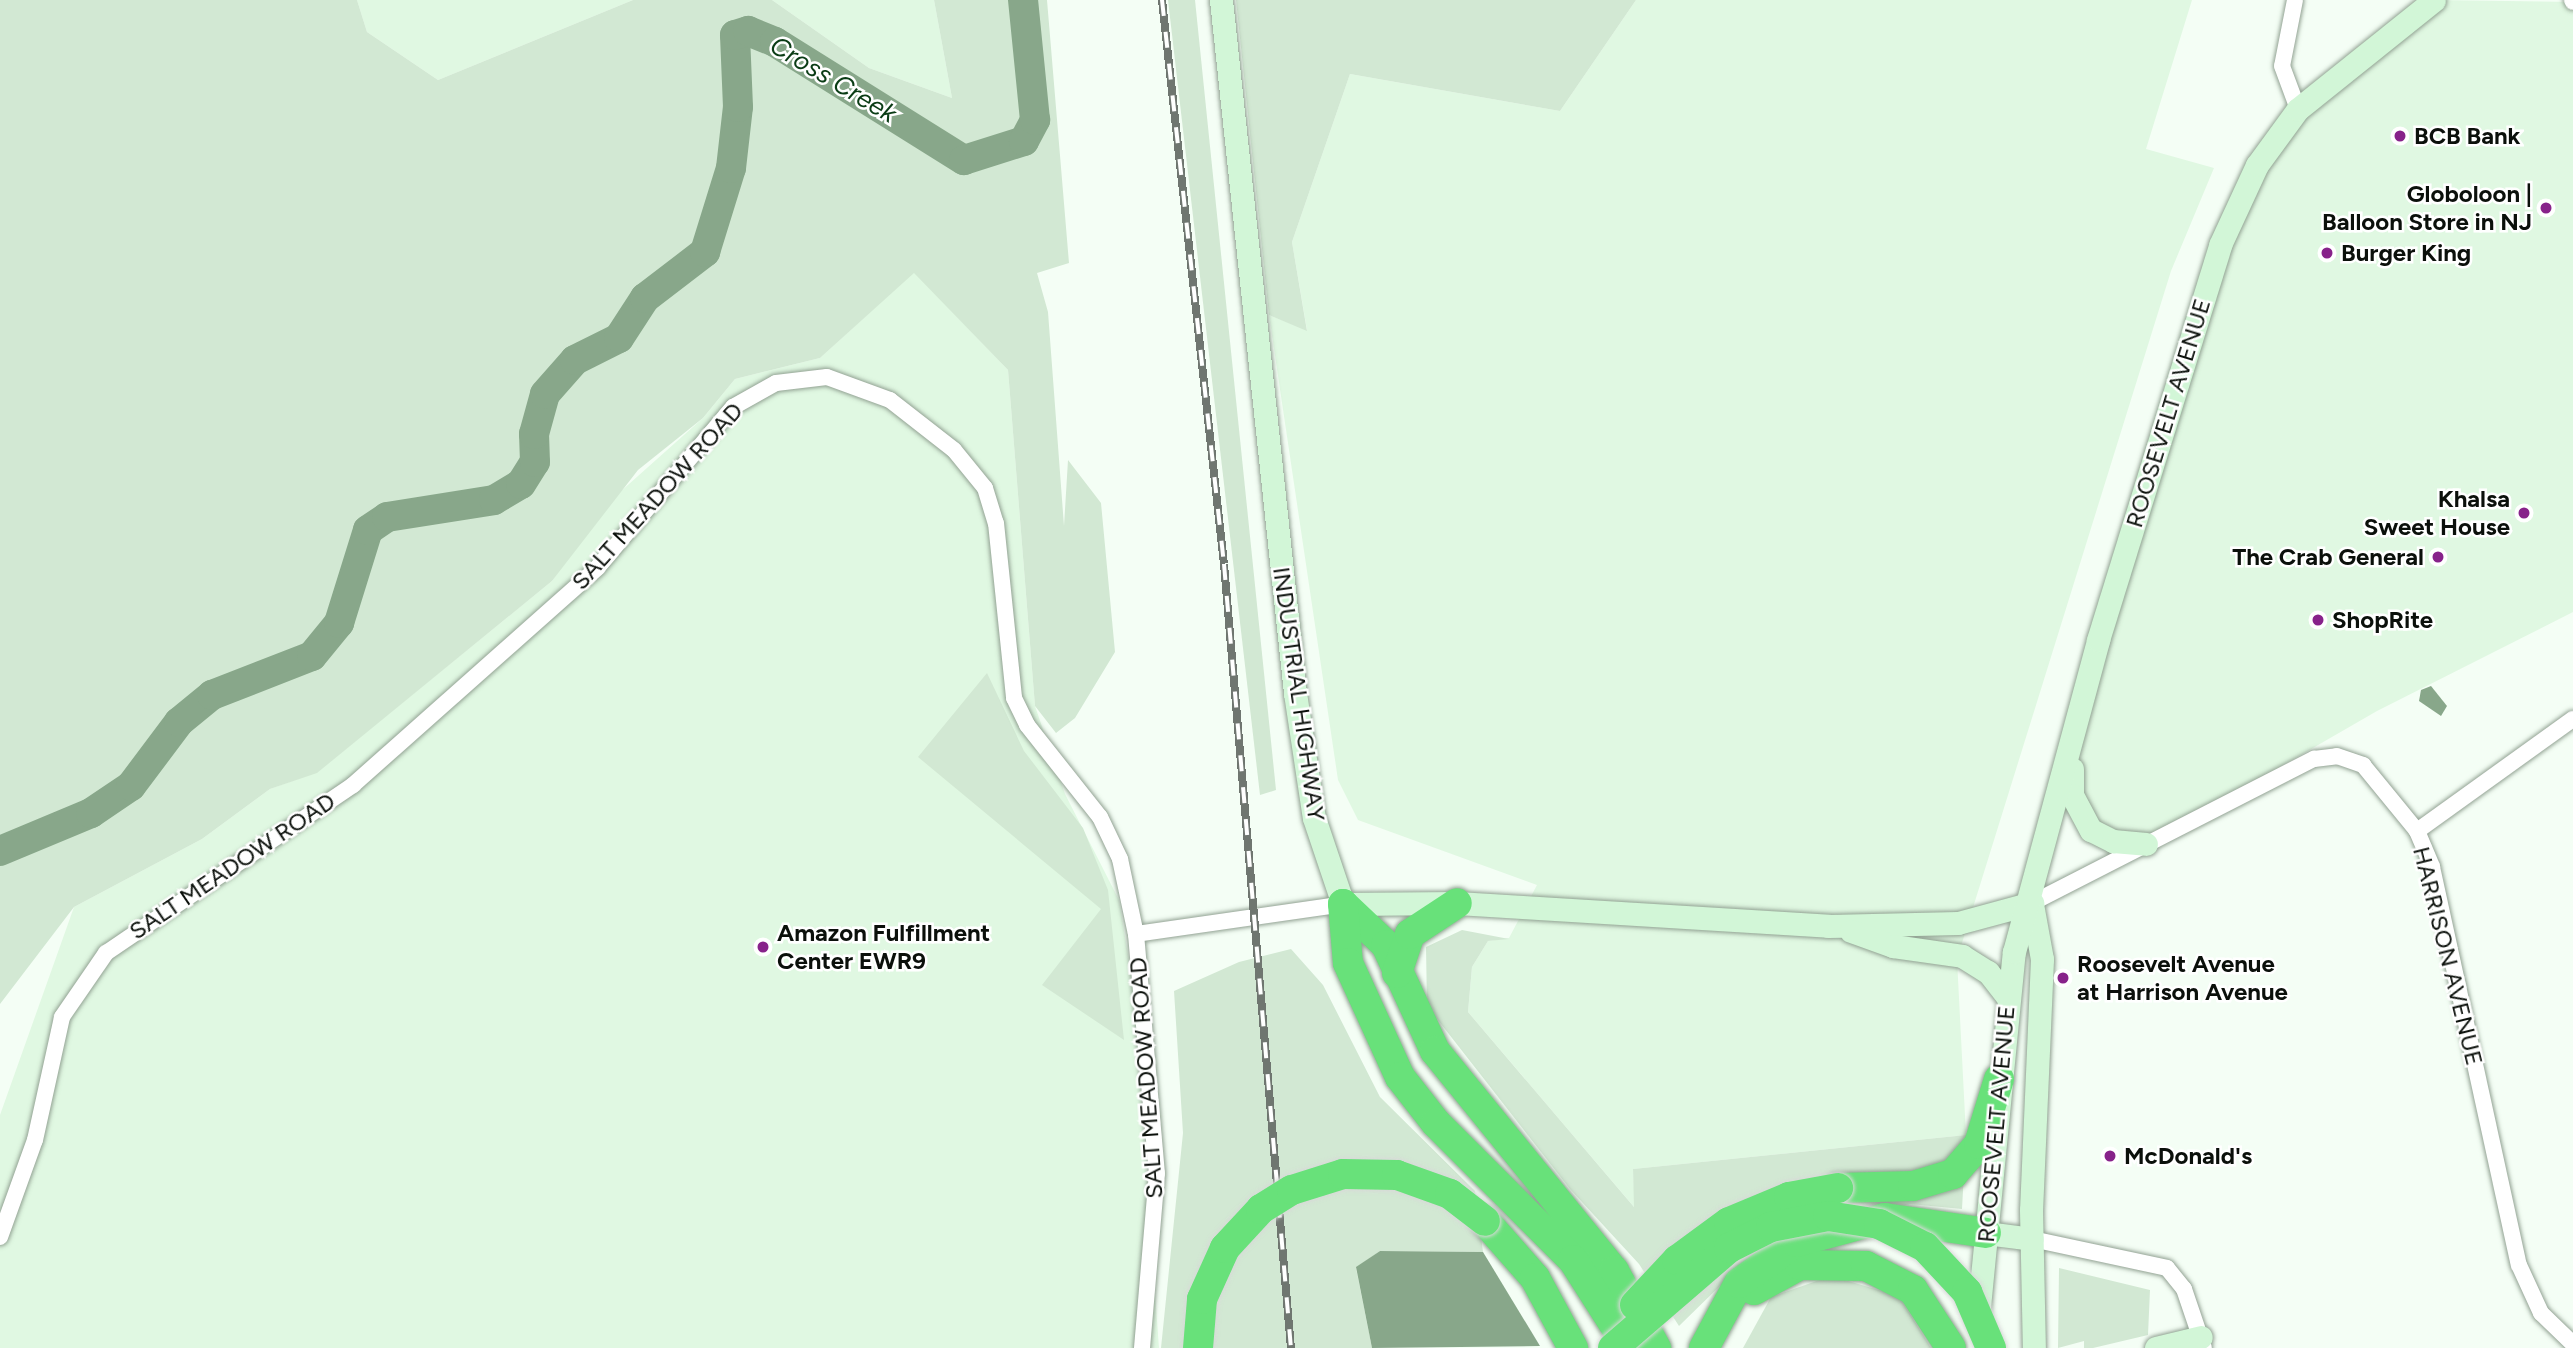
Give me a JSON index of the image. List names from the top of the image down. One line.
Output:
{"streets":{"main road":["ROOSEVELT AVENUE","INDUSTRIAL HIGHWAY"],"street":["SALT MEADOW ROAD","HARRISON AVENUE"]},"crossings":[["ROOSEVELT AVENUE","HARRISON AVENUE"],["SALT MEADOW ROAD","INDUSTRIAL HIGHWAY"]],"water":["Cross Creek"],"places":["BCB Bank","Globoloon | Balloon Store in NJ","Burger King","Khalsa Sweet House","The Crab General","ShopRite","Amazon Fulfillment Center EWR9","Roosevelt Avenue at Harrison Avenue","McDonald's"]}
